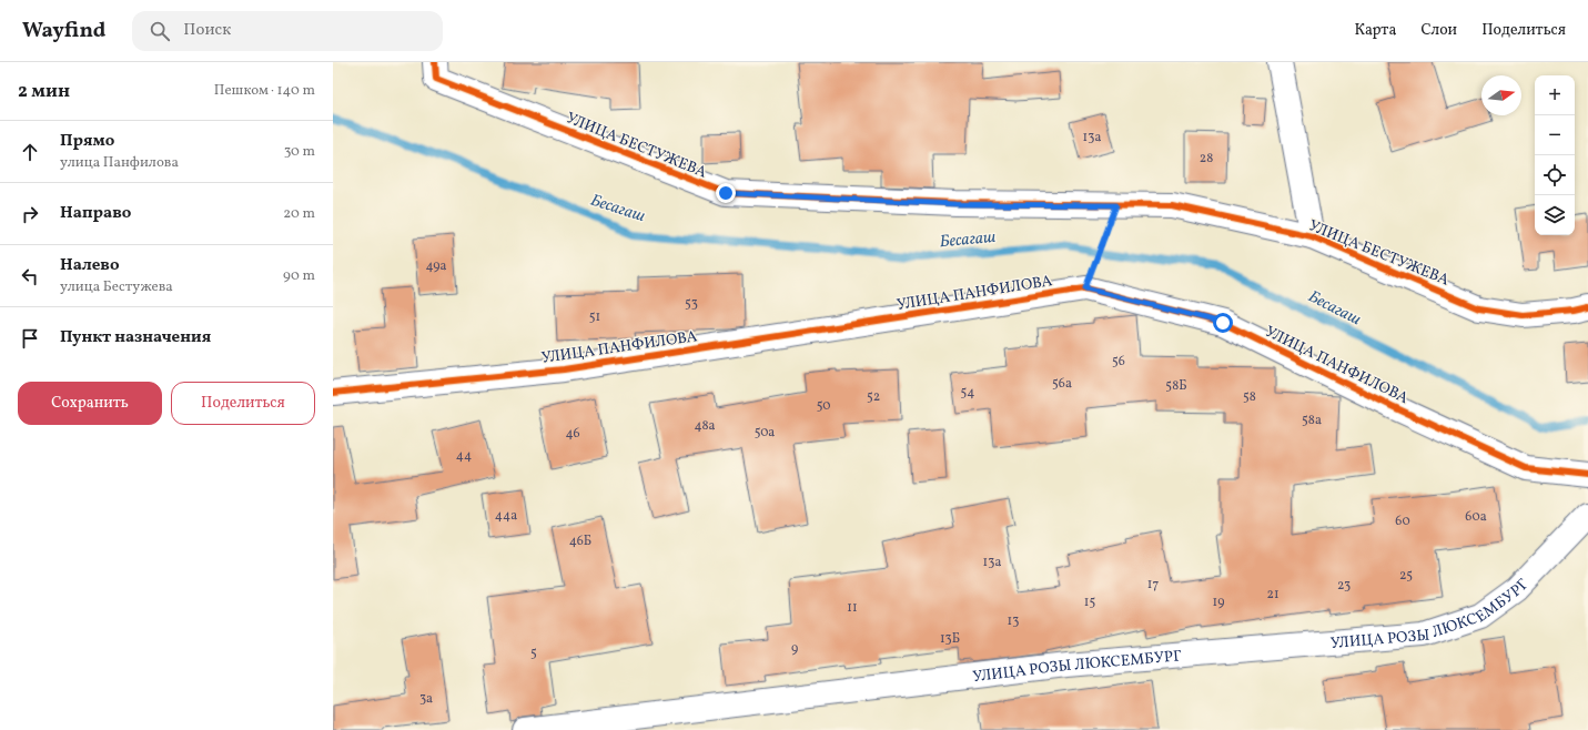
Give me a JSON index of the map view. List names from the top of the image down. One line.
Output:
{"streets":{"street":["УЛИЦА БЕСТУЖЕВА","УЛИЦА ПАНФИЛОВА","УЛИЦА РОЗЫ ЛЮКСЕМБУРГ"]},"water":["Бесагаш"],"house_numbers":["13а","28","49а","53","51","56","56а","58Б","54","52","58","50","58а","48а","50а","46","44","44а","60а","60","46Б","13а","25","17","23","21","15","19","11","13","13Б","9","5","3а"],"north":"right","page":{"header":"Wayfind","search":"Поиск","nav":["Карта","Слои","Поделиться"],"heading":["2 мин","Пешком · 140 m"],"map_buttons":["+","−"],"list":[["Прямо","улица Панфилова","30 m"],["Направо","20 m"],["Налево","улица Бестужева","90 m"],"Пункт назначения"],"buttons":["Сохранить","Поделиться"]}}
